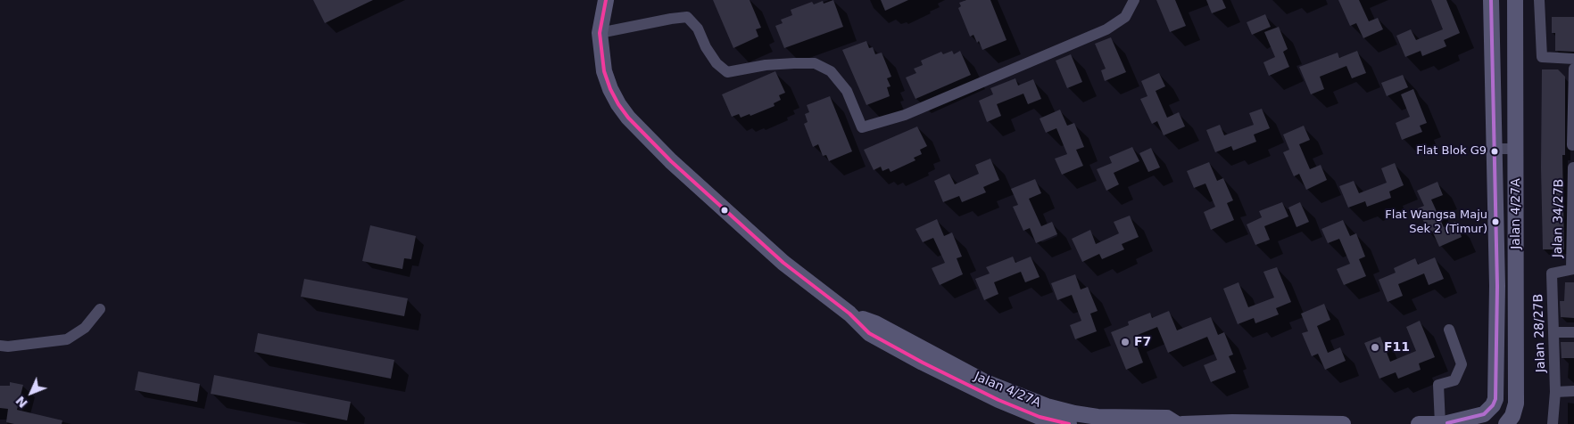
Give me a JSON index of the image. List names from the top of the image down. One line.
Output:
{"streets":{"street":["Jalan 4/27A","Jalan 34/27B","Jalan 28/27B"]},"crossings":[["Jalan 34/27B","Jalan 28/27B"]],"places":["Flat Blok G9","Flat Wangsa Maju Sek 2 (Timur)","F7","F11"],"north":"bottom left"}
